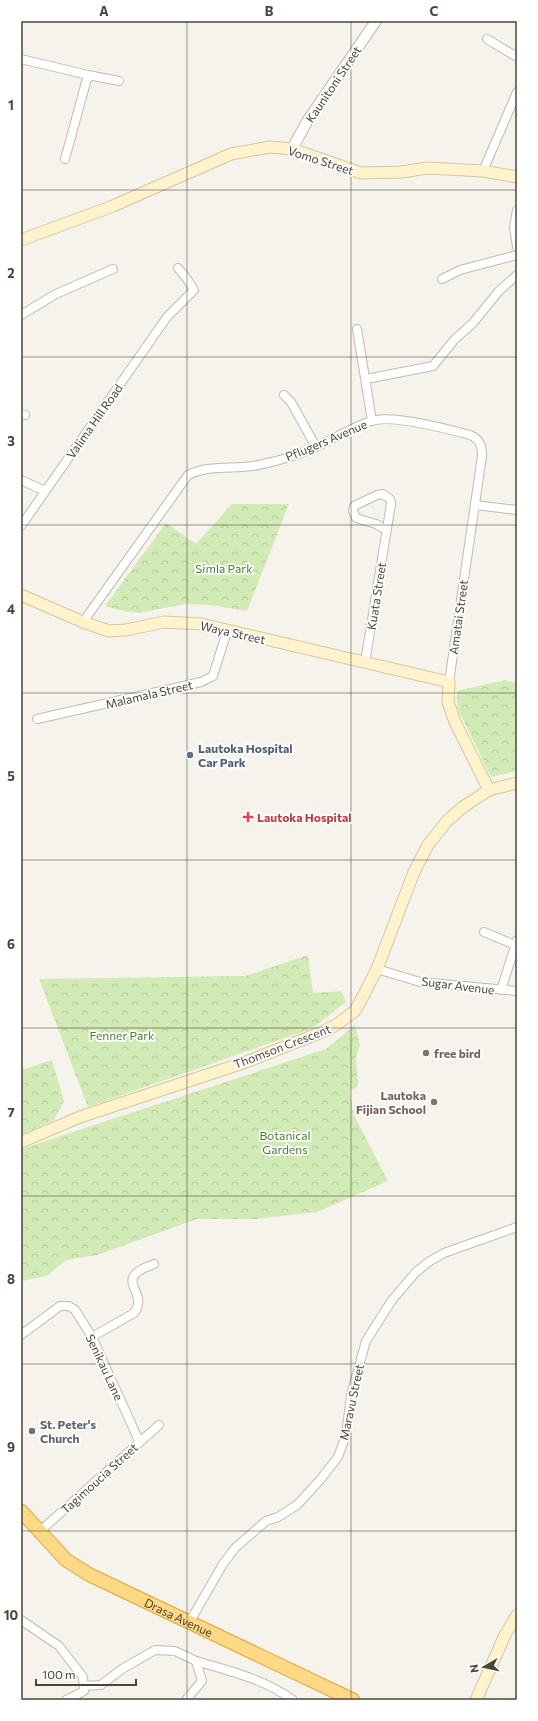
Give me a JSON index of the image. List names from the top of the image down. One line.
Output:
{"streets":{"highway":["Drasa Avenue"],"main road":["Vomo Street","Amatai Street","Waya Street","Thomson Crescent"],"street":["Kaunitoni Street","Valima Hill Road","Pflugers Avenue","Kuata Street","Malamala Street","Sugar Avenue","Senikau Lane","Maravu Street","Tagimoucia Street"]},"crossings":[["Kaunitoni Street","Vomo Street"],["Pflugers Avenue","Amatai Street"],["Pflugers Avenue","Waya Street"],["Kuata Street","Waya Street"],["Amatai Street","Waya Street"],["Amatai Street","Thomson Crescent"],["Waya Street","Malamala Street"],["Sugar Avenue","Thomson Crescent"],["Senikau Lane","Tagimoucia Street"],["Maravu Street","Drasa Avenue"],["Tagimoucia Street","Drasa Avenue"]],"parks":["Simla Park","Fenner Park","Botanical Gardens"],"places":{"other":["Lautoka Hospital Car Park","free bird","Lautoka Fijian School","St. Peter's Church"],"health":["Lautoka Hospital"]},"scale_bar":"100 m","north":"left","grid":{"columns":["A","B","C"],"rows":["1","2","3","4","5","6","7","8","9","10"]}}
